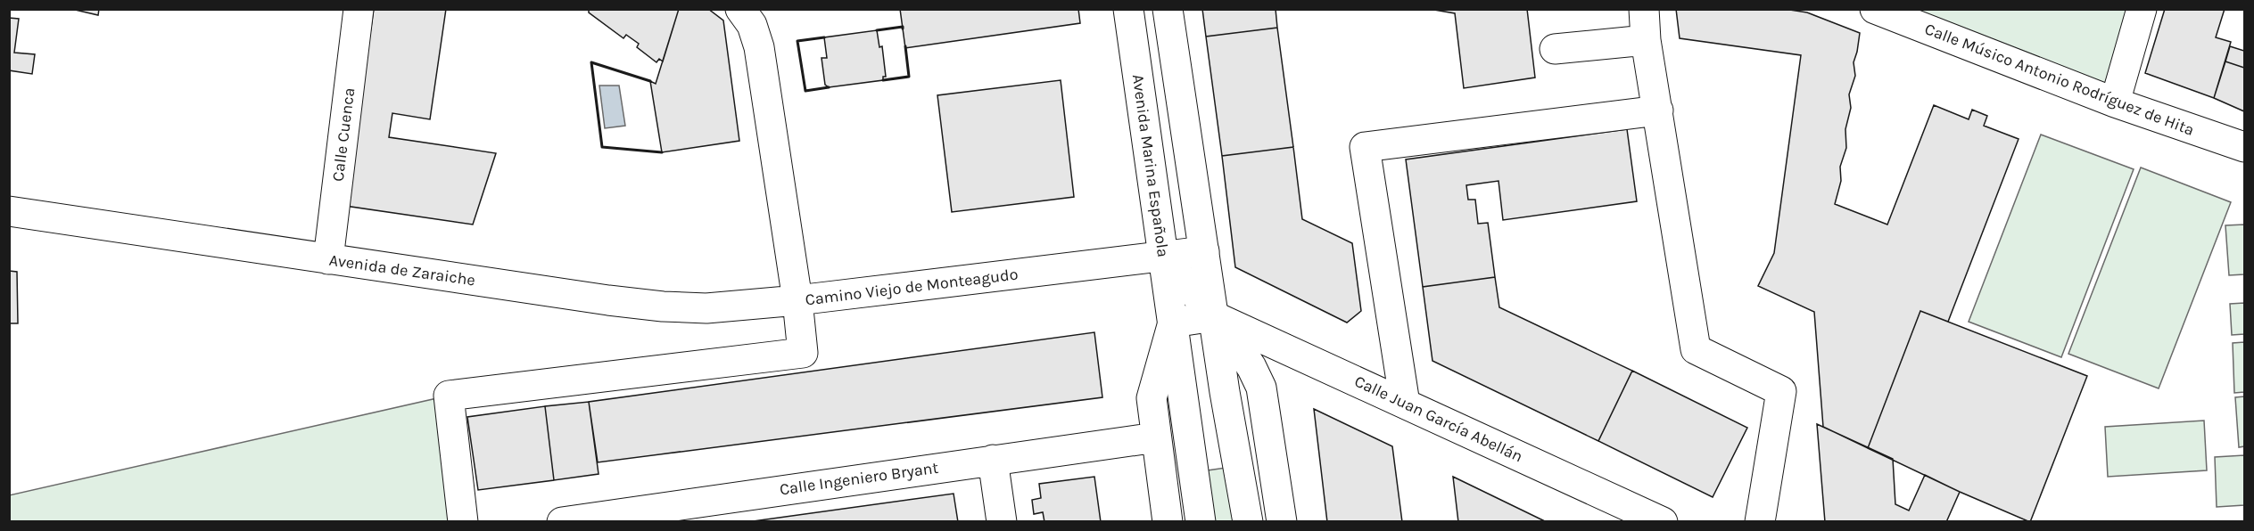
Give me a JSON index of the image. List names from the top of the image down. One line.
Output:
{"streets":{"street":["Calle Músico Antonio Rodríguez de Hita","Calle Cuenca","Avenida Marina Española","Avenida de Zaraiche","Camino Viejo de Monteagudo","Calle Juan García Abellán","Calle Ingeniero Bryant"]},"crossings":[["Calle Cuenca","Avenida de Zaraiche"],["Avenida Marina Española","Camino Viejo de Monteagudo"],["Avenida Marina Española","Calle Ingeniero Bryant"],["Avenida de Zaraiche","Camino Viejo de Monteagudo"]]}
